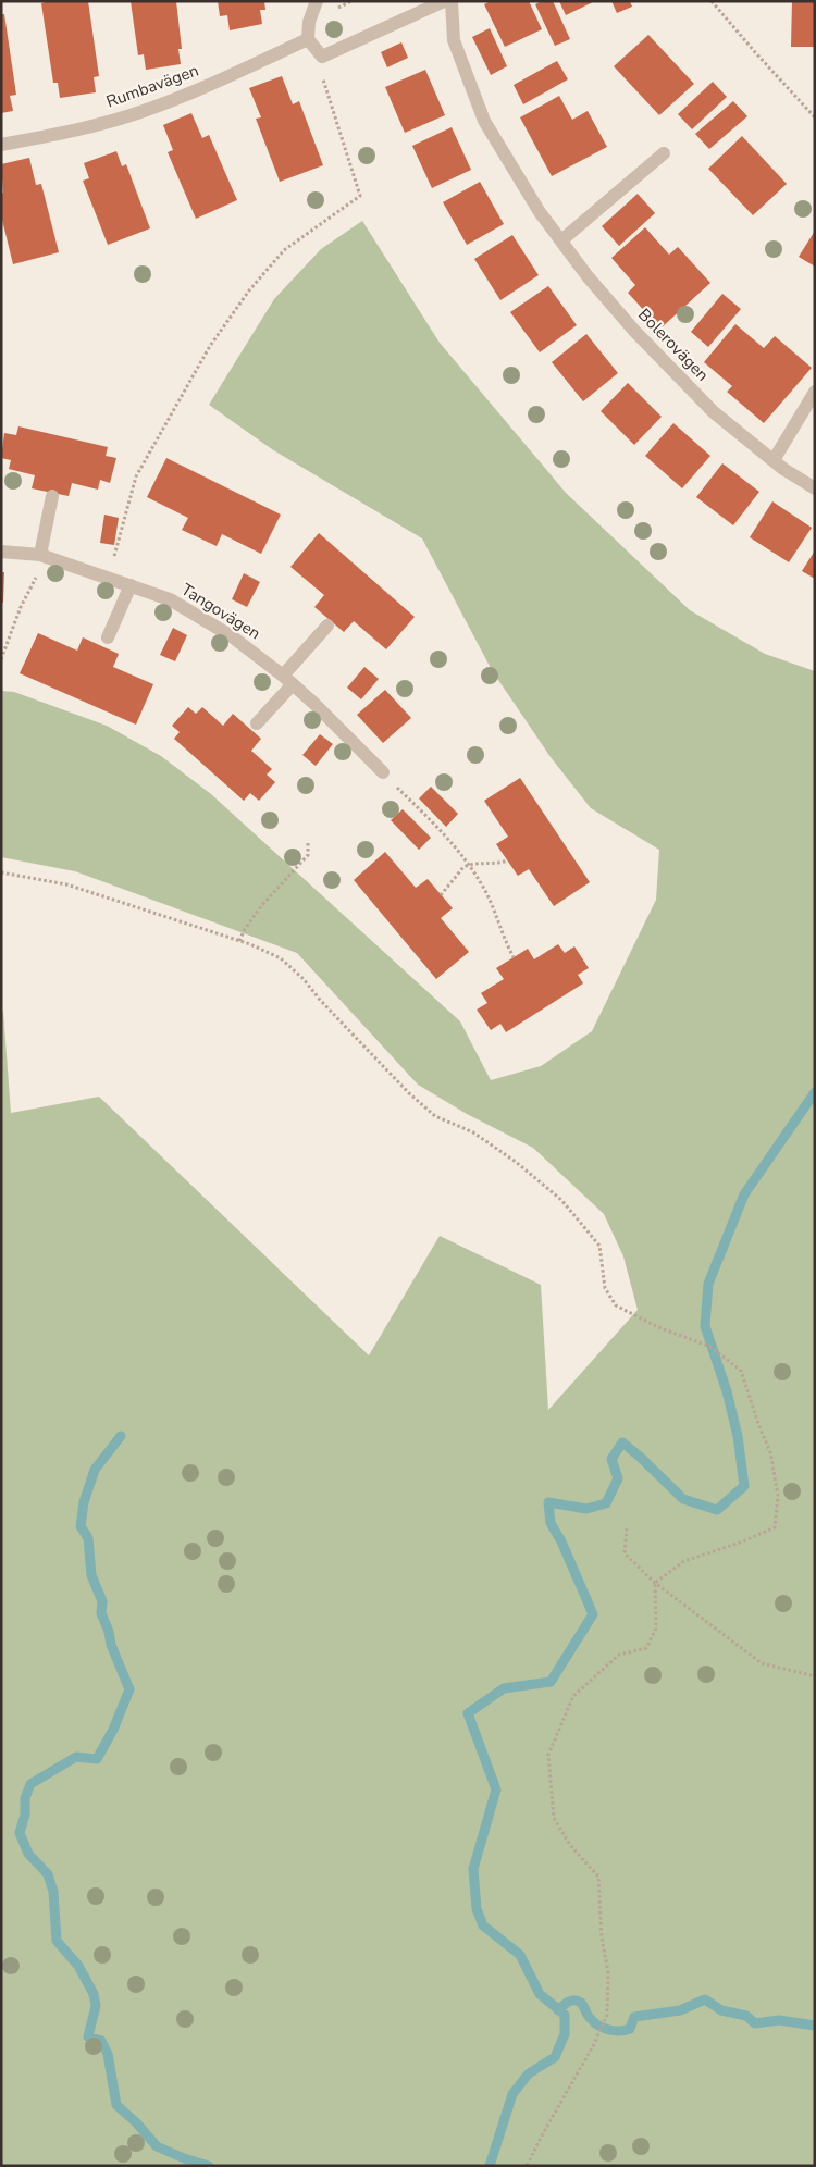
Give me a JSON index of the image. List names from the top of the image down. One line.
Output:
{"streets":{"street":["Rumbavägen","Bolerovägen","Tangovägen"]}}
